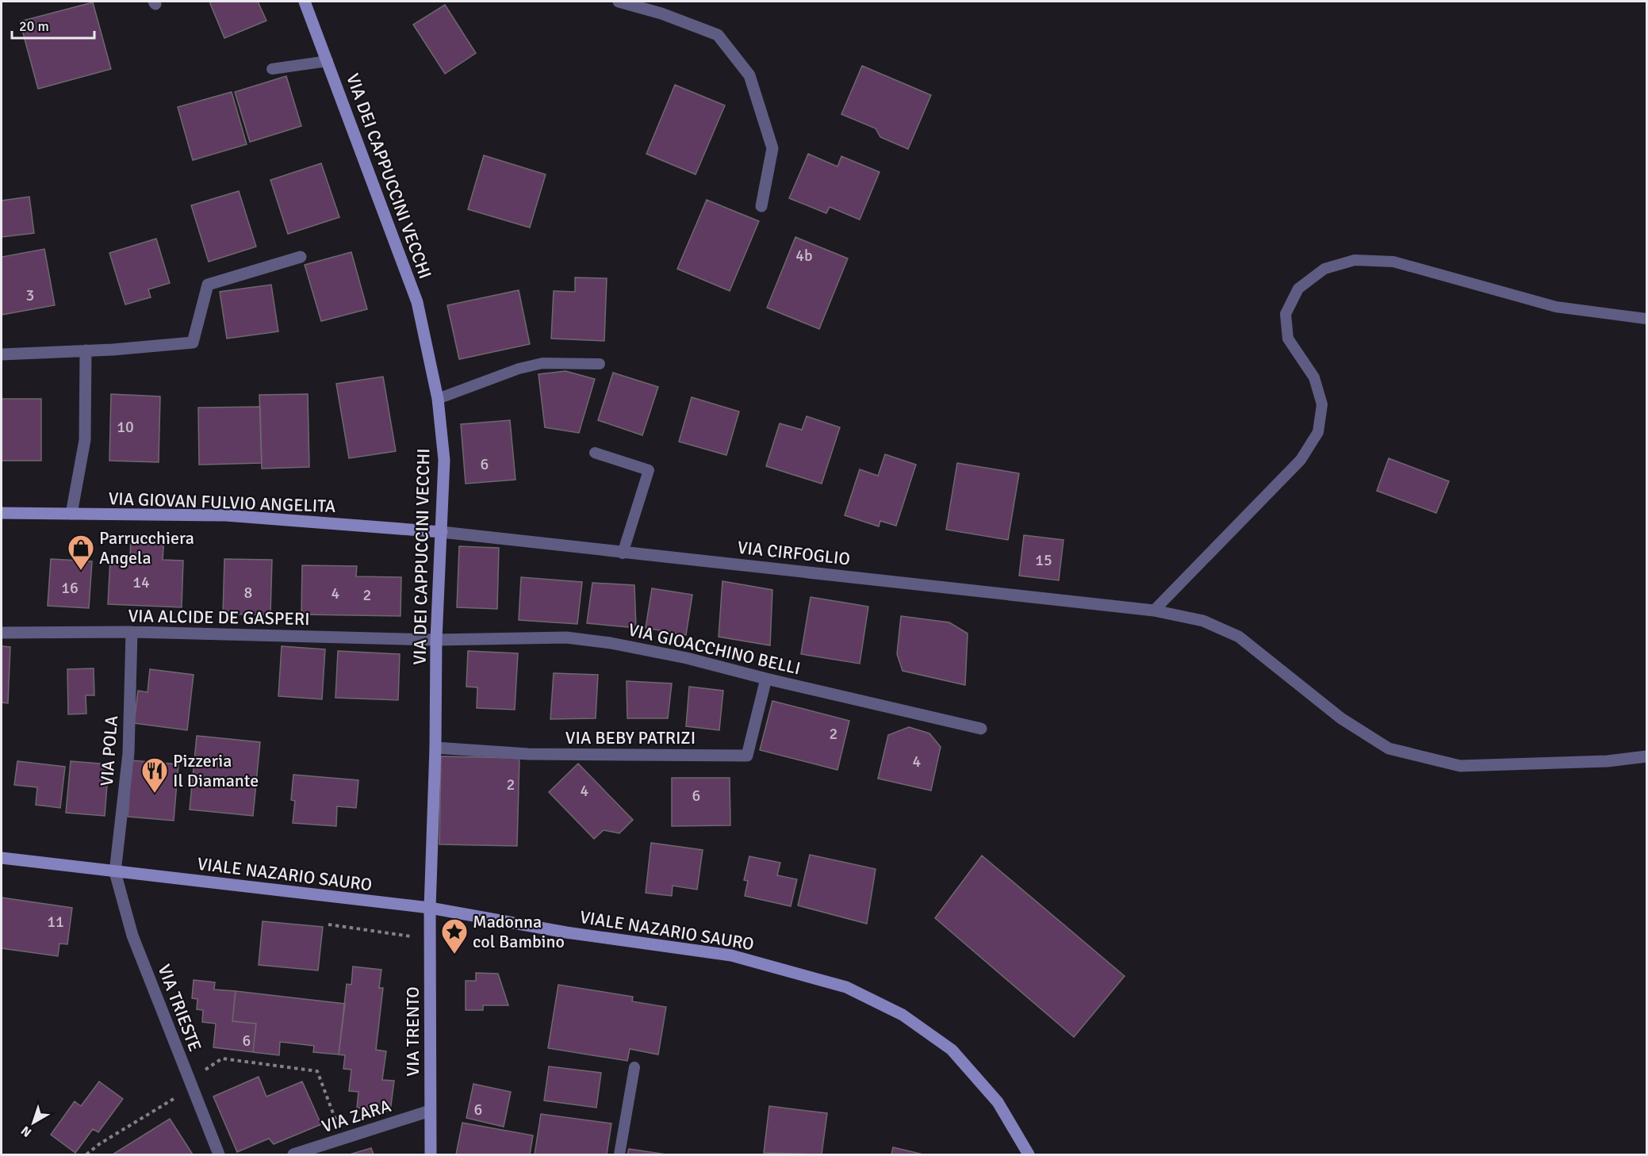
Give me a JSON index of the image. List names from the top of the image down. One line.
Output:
{"streets":{"street":["VIA DEI CAPPUCCINI VECCHI","VIA GIOVAN FULVIO ANGELITA","VIA CIRFOGLIO","VIA ALCIDE DE GASPERI","VIA GIOACCHINO BELLI","VIA BEBY PATRIZI","VIA POLA","VIALE NAZARIO SAURO","VIA TRIESTE","VIA TRENTO","VIA ZARA"]},"crossings":[["VIA DEI CAPPUCCINI VECCHI","VIA GIOVAN FULVIO ANGELITA"],["VIA DEI CAPPUCCINI VECCHI","VIA CIRFOGLIO"],["VIA DEI CAPPUCCINI VECCHI","VIA ALCIDE DE GASPERI"],["VIA DEI CAPPUCCINI VECCHI","VIA GIOACCHINO BELLI"],["VIA DEI CAPPUCCINI VECCHI","VIA BEBY PATRIZI"],["VIA DEI CAPPUCCINI VECCHI","VIALE NAZARIO SAURO"],["VIA DEI CAPPUCCINI VECCHI","VIA TRENTO"],["VIA GIOVAN FULVIO ANGELITA","VIA CIRFOGLIO"],["VIA ALCIDE DE GASPERI","VIA GIOACCHINO BELLI"],["VIA ALCIDE DE GASPERI","VIA POLA"],["VIA GIOACCHINO BELLI","VIA BEBY PATRIZI"],["VIA POLA","VIALE NAZARIO SAURO"],["VIA POLA","VIA TRIESTE"],["VIALE NAZARIO SAURO","VIA TRIESTE"],["VIALE NAZARIO SAURO","VIA TRENTO"],["VIA TRENTO","VIA ZARA"]],"places":{"shop":["Parrucchiera Angela"],"restaurant":["Pizzeria Il Diamante"],"place":["Madonna col Bambino"]},"house_numbers":["4b","3","10","6","15","14","16","8","4","2","2","4","2","4","6","11","6","6"],"scale_bar":"20 m","north":"bottom left"}
